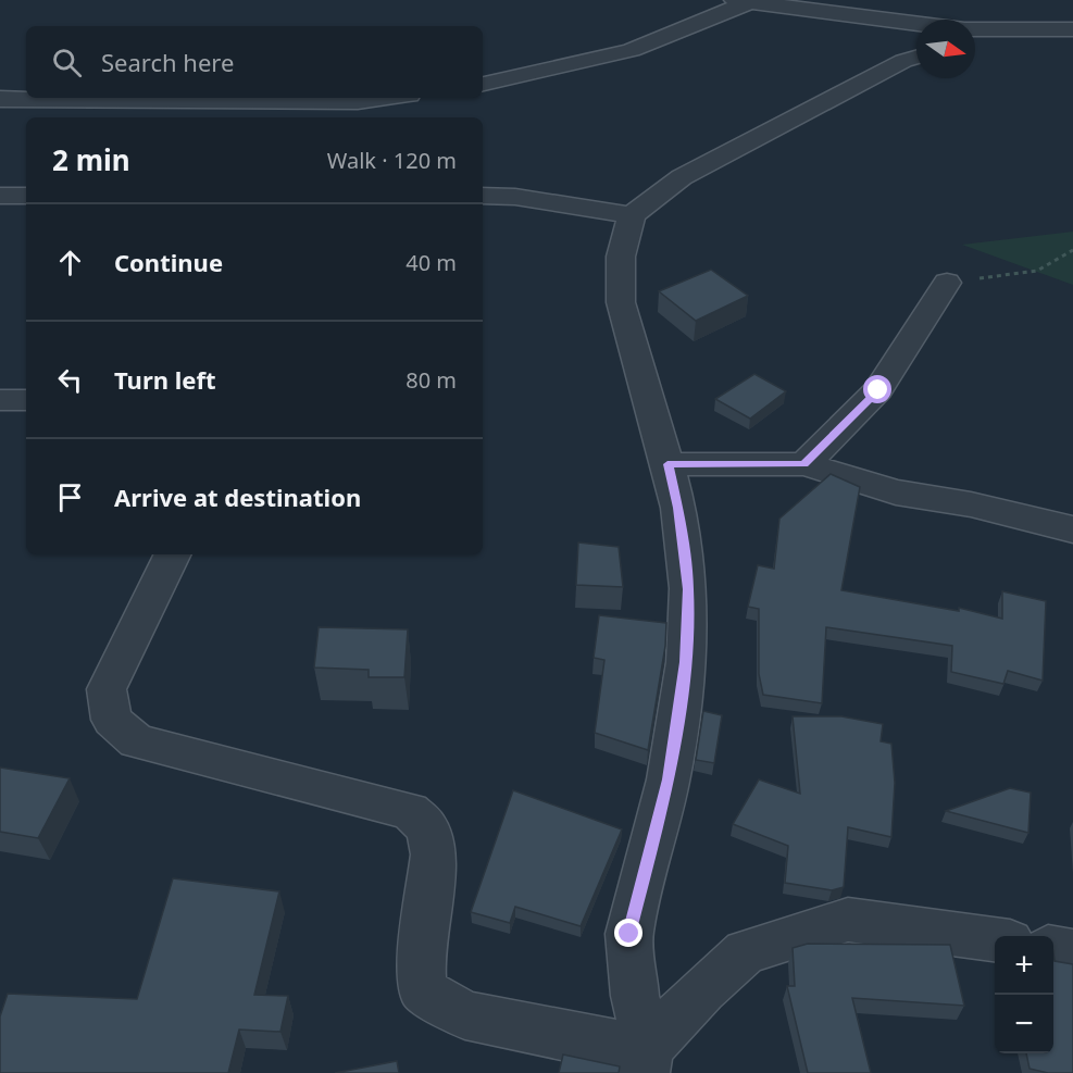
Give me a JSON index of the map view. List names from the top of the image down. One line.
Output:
{"north":"right","page":{"search":"Search here","heading":["2 min","Walk · 120 m"],"list":[["Continue","40 m"],["Turn left","80 m"],"Arrive at destination"],"map_buttons":["+","−"]}}
